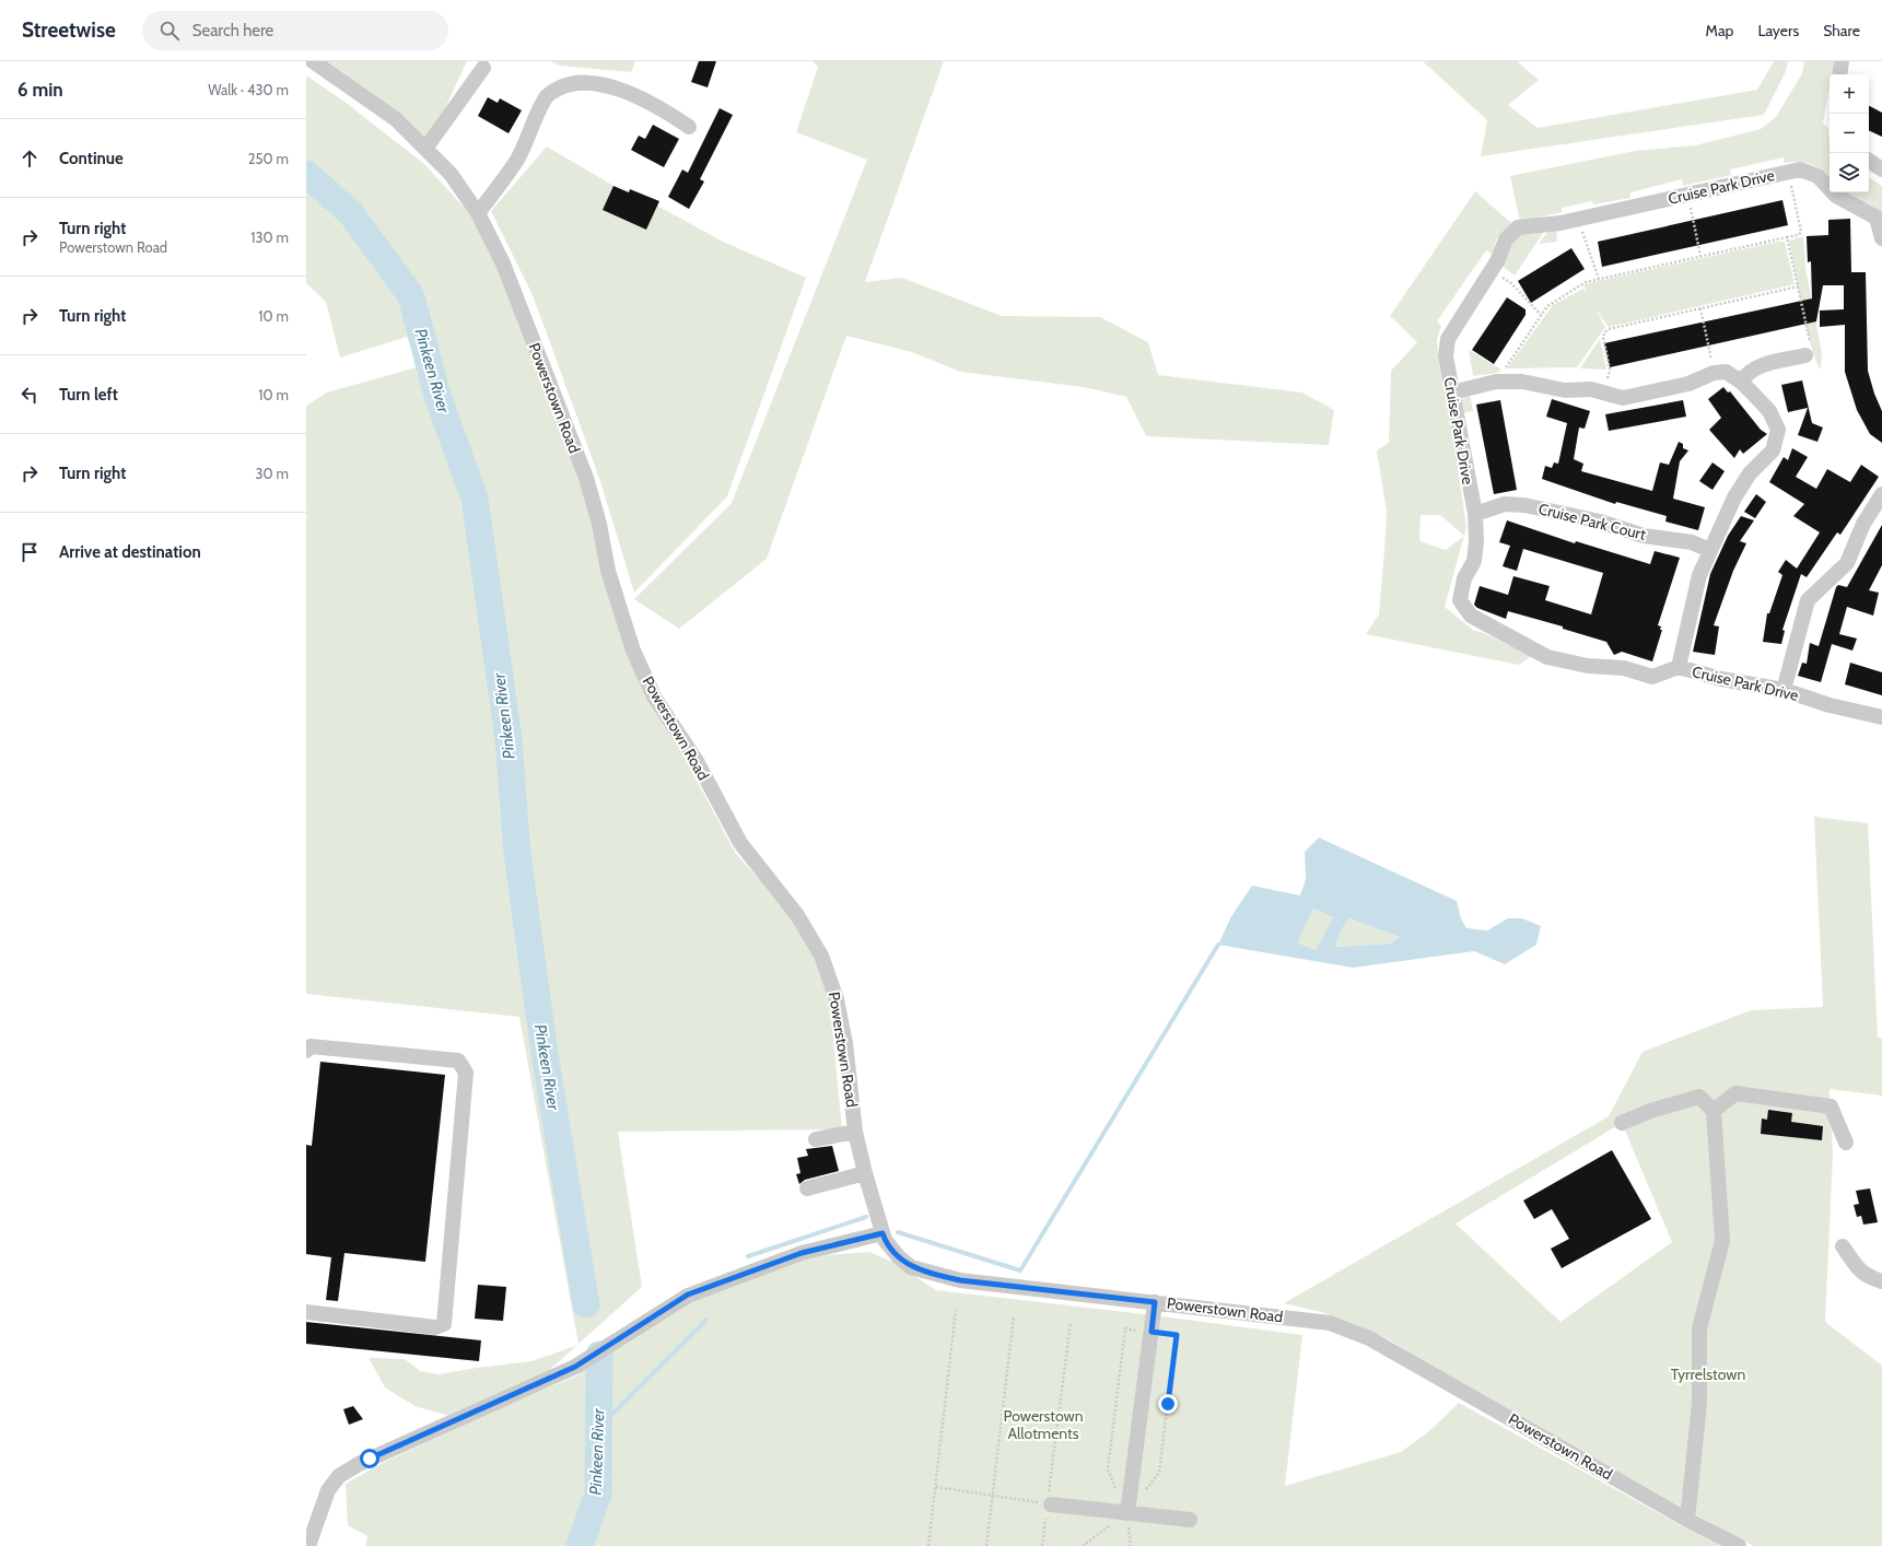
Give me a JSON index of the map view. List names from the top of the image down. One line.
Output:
{"streets":{"street":["Cruise Park Drive","Powerstown Road","Cruise Park Court"]},"crossings":[["Cruise Park Drive","Cruise Park Court"]],"water":["Pinkeen River"],"parks":["Tyrrelstown","Powerstown Allotments"],"page":{"header":"Streetwise","search":"Search here","nav":["Map","Layers","Share"],"heading":["6 min","Walk · 430 m"],"map_buttons":["+","−"],"list":[["Continue","250 m"],["Turn right","Powerstown Road","130 m"],["Turn right","10 m"],["Turn left","10 m"],["Turn right","30 m"],"Arrive at destination"]}}
